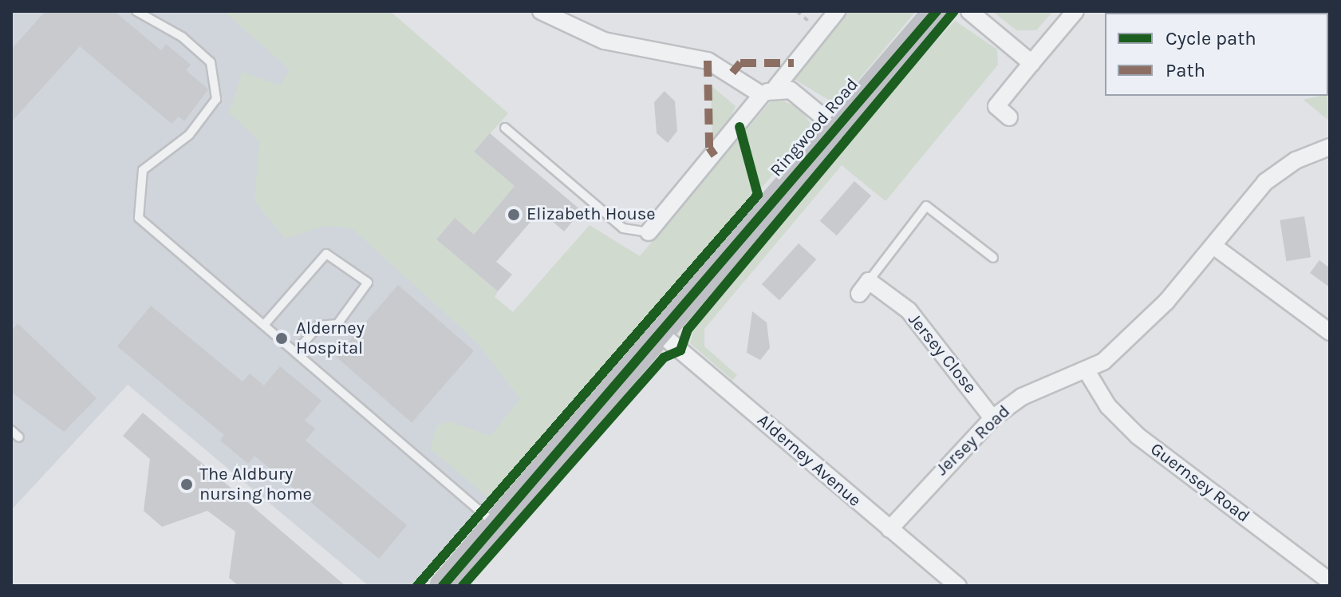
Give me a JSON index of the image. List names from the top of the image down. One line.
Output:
{"streets":{"main road":["Ringwood Road"],"street":["Jersey Close","Jersey Road","Alderney Avenue","Guernsey Road"]},"crossings":[["Ringwood Road","Alderney Avenue"],["Jersey Close","Jersey Road"],["Jersey Road","Alderney Avenue"],["Jersey Road","Guernsey Road"]],"places":["Elizabeth House","Alderney Hospital","The Aldbury nursing home"],"legend":["Cycle path","Path"]}
